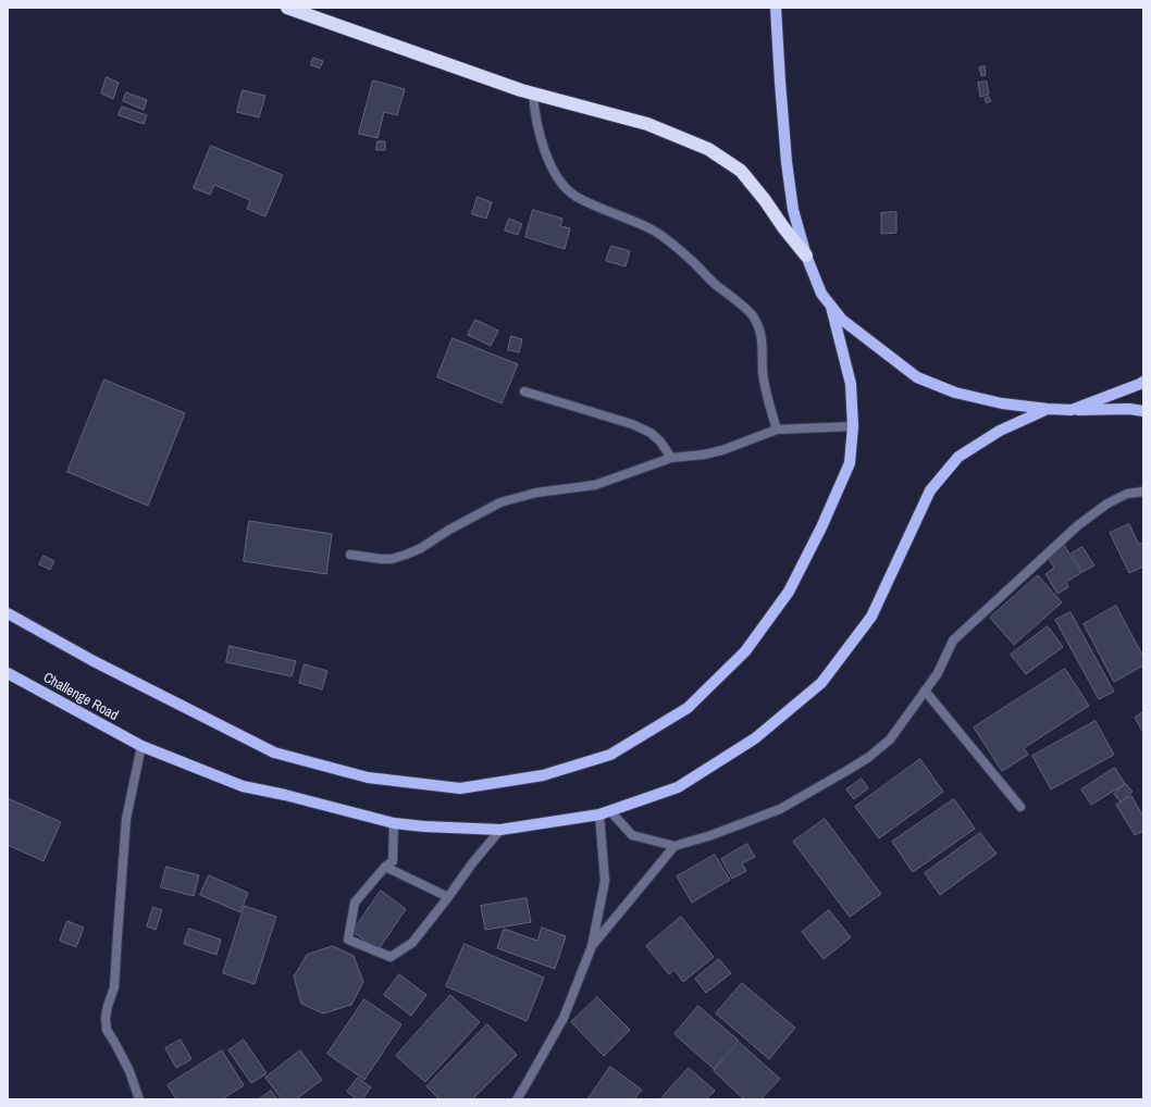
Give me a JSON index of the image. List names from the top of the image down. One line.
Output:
{"streets":{"main road":["Challenge Road"]}}
